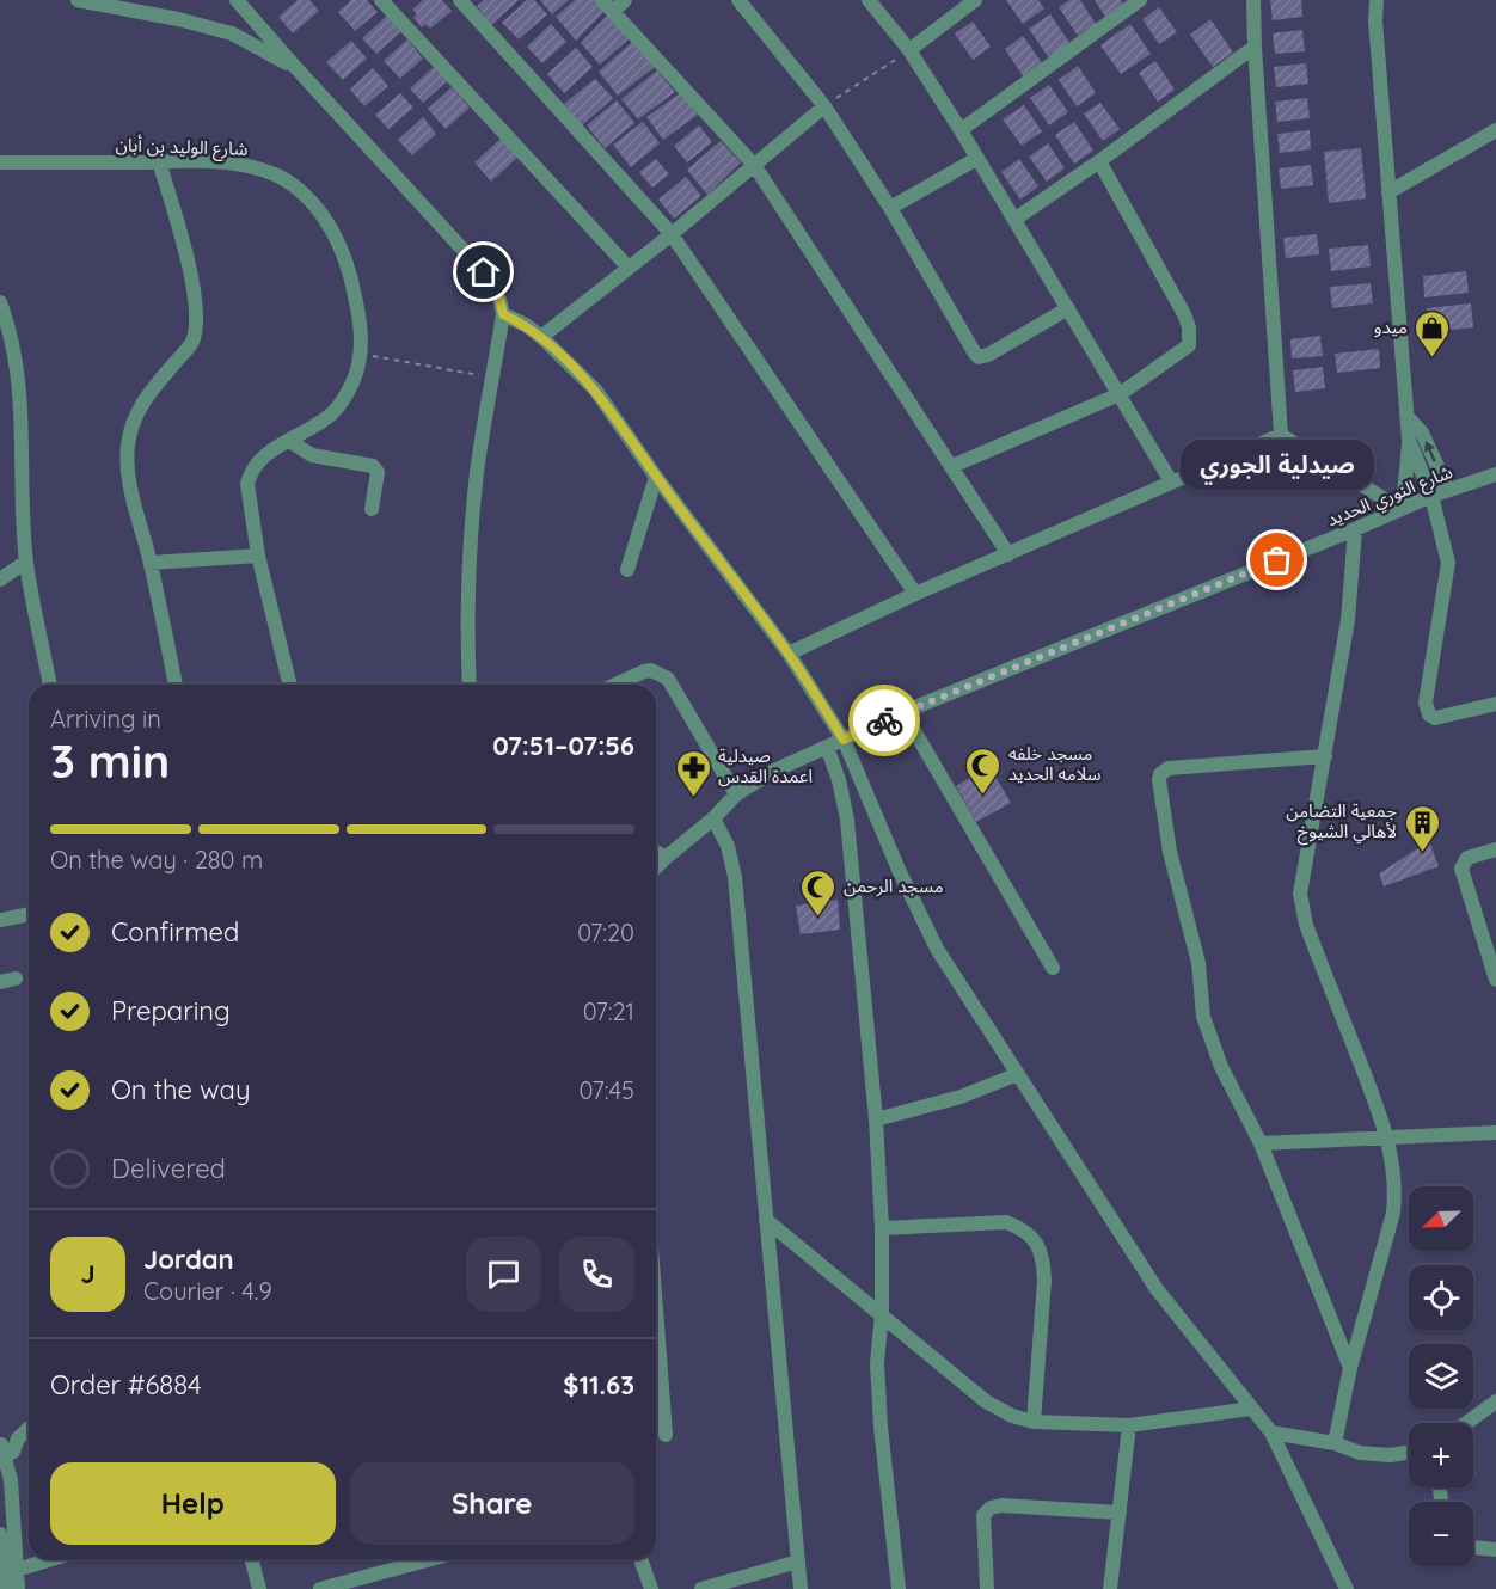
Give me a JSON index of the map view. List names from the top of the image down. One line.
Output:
{"streets":{"street":["شارع الوليد بن أبان","شارع النوري الحديد"]},"places":{"shop":["ميدو"],"other":["صيدلية الجوري"],"mosque":["مسجد خلفه سلامه الحديد","مسجد الرحمن"],"pharmacy":["صيدلية اعمدة القدس"],"building":["جمعية التضامن لأهالي الشيوخ"]},"north":"bottom left","page":{"bubble":"صيدلية الجوري","heading":["3 min","Arriving in","07:51–07:56"],"panel":["Jordan","Courier · 4.9","Order #6884","$11.63"],"bar":"On the way · 280 m","list":[["Confirmed","07:20"],["Preparing","07:21"],["On the way","07:45"],"Delivered"],"map_buttons":["+","−"],"round":"J","buttons":["Help","Share"]}}
